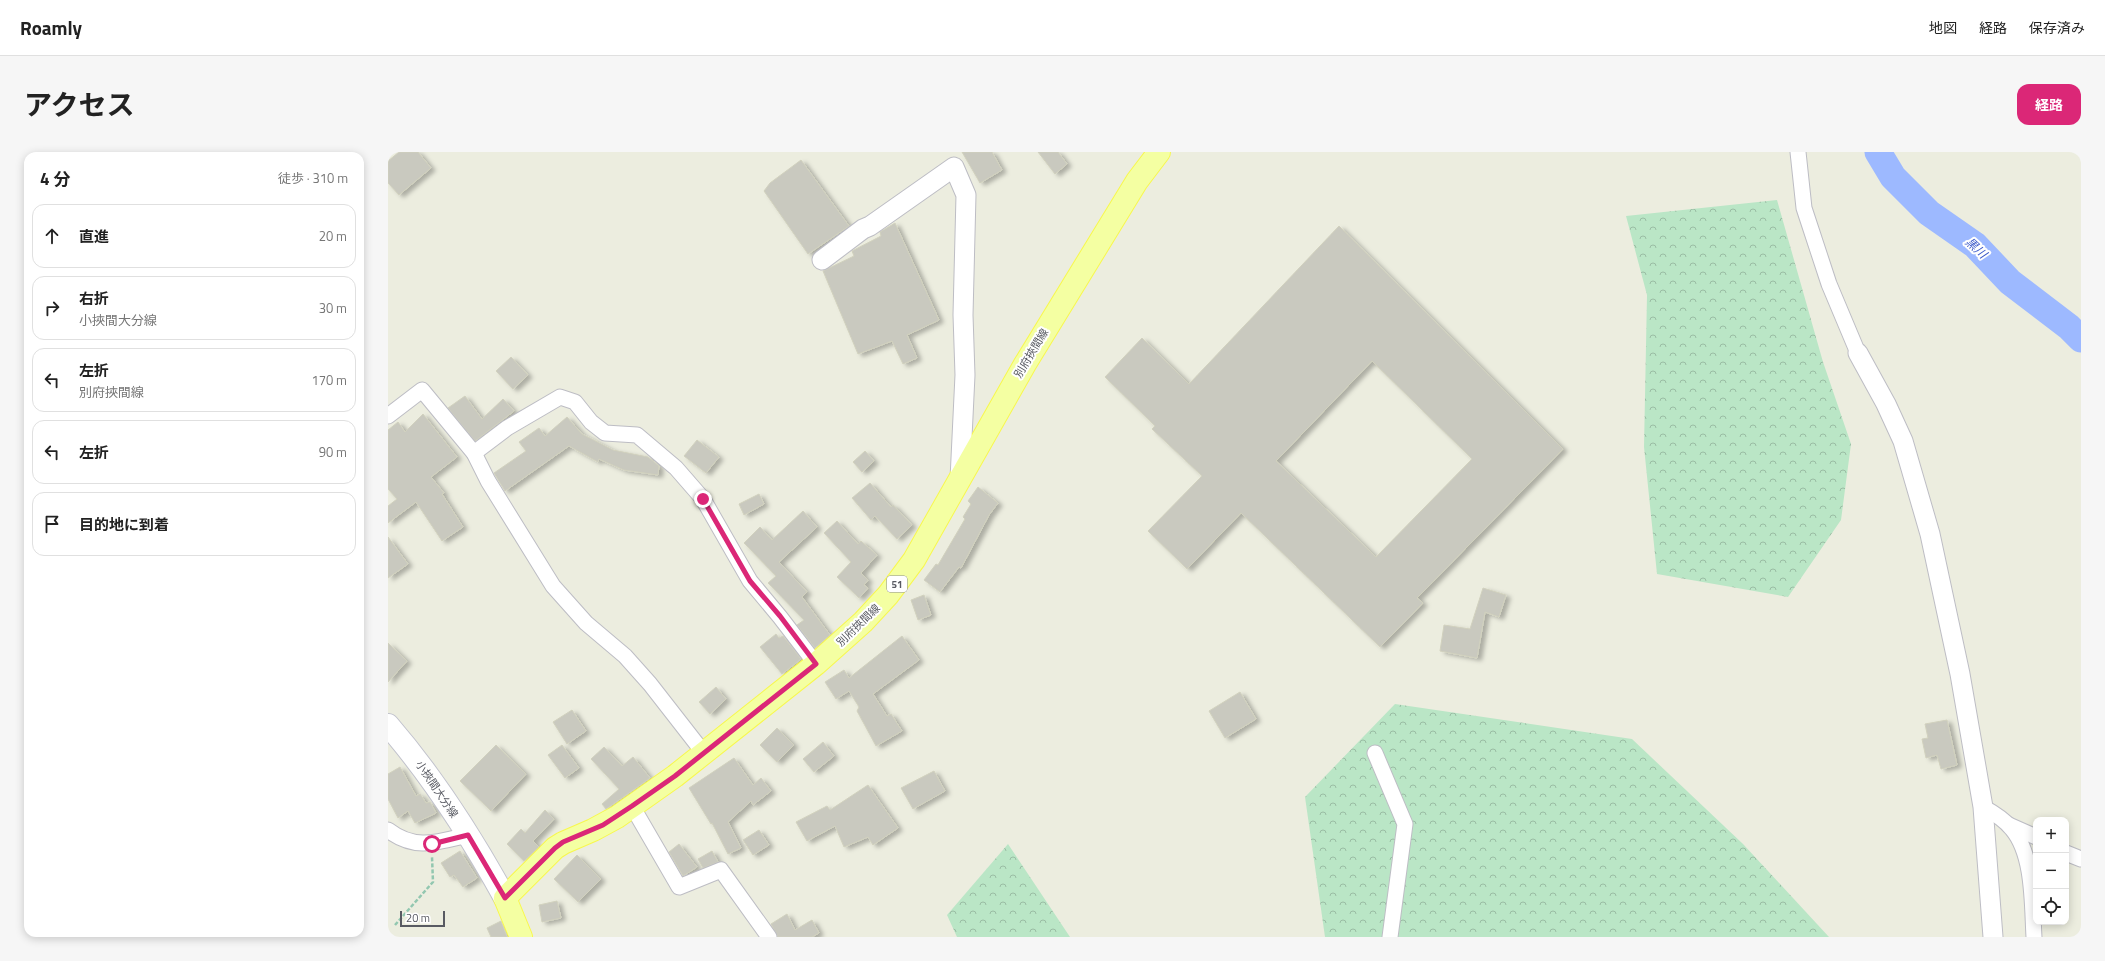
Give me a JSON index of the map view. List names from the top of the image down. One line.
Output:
{"streets":{"main road":["別府挾間線","51","小挾間大分線"]},"crossings":[["別府挾間線","小挾間大分線"]],"water":["黒川"],"scale_bar":"20 m","page":{"header":"Roamly","nav":["地図","経路","保存済み"],"title":"アクセス","buttons":"経路","heading":["4 分","徒歩 · 310 m"],"list":[["直進","20 m"],["右折","小挾間大分線","30 m"],["左折","別府挾間線","170 m"],["左折","90 m"],"目的地に到着"],"map_buttons":["+","−"],"scale":"20 m"}}
